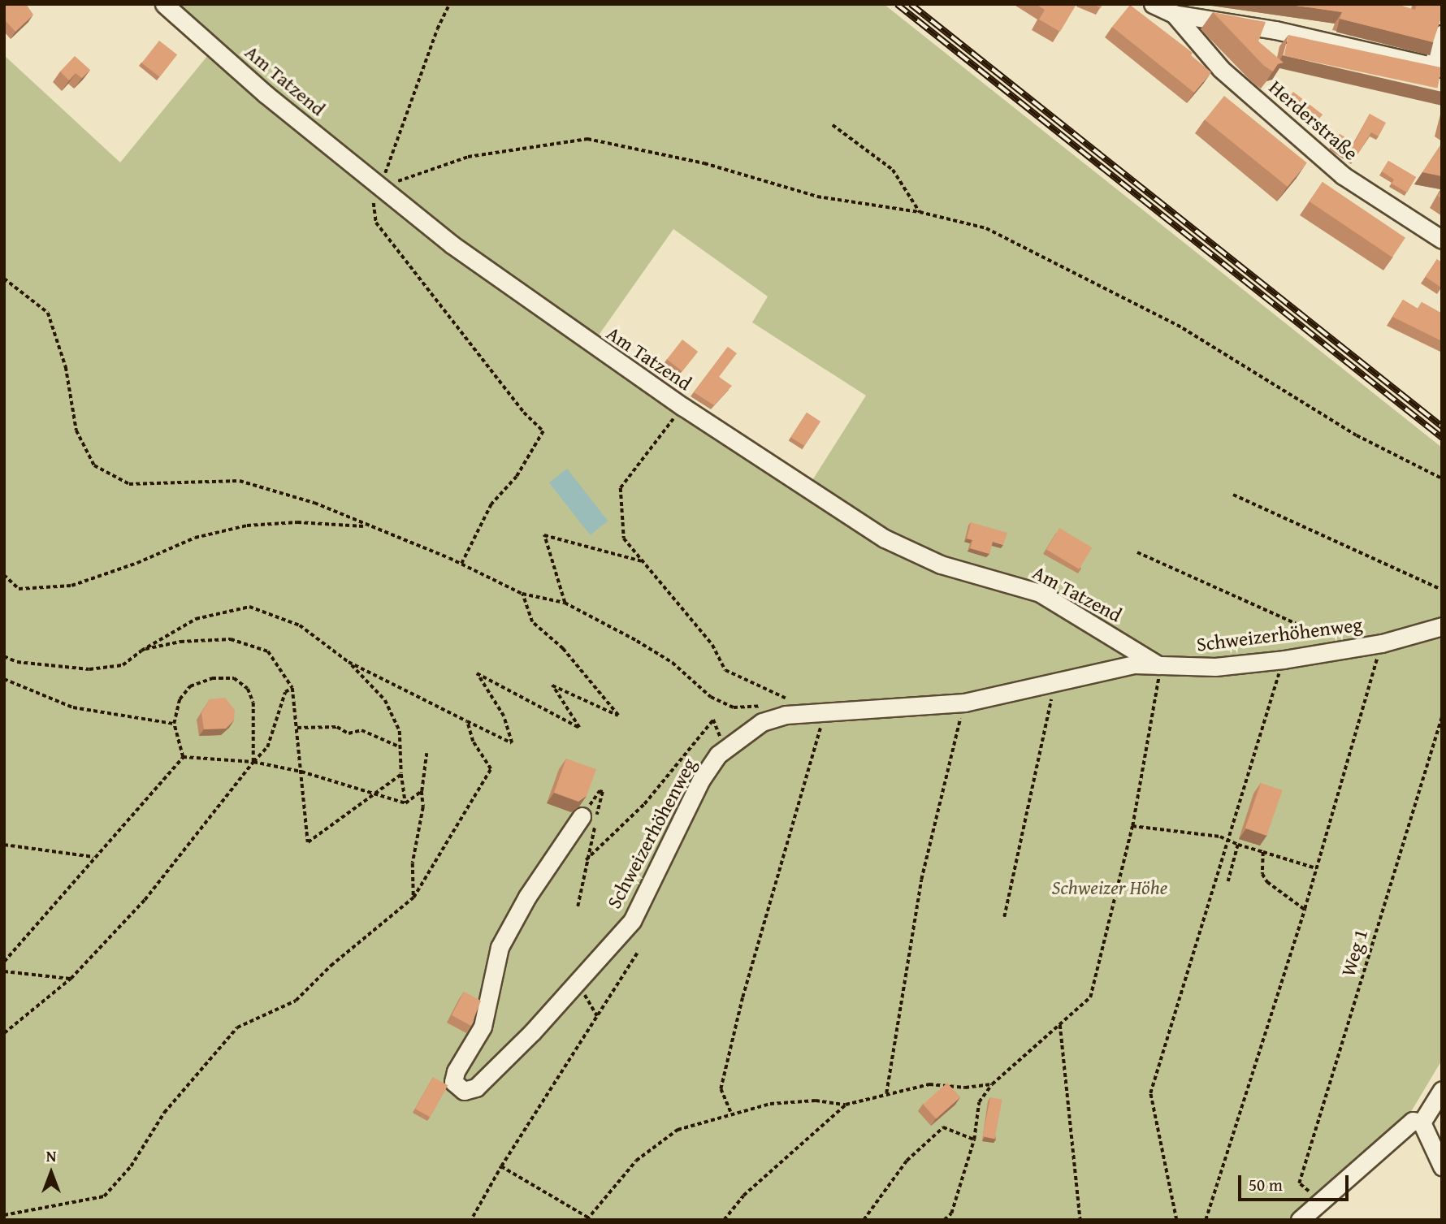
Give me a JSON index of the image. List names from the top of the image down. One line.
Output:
{"streets":{"street":["Am Tatzend","Herderstraße","Schweizerhöhenweg"],"path":["Weg 1"]},"crossings":[["Am Tatzend","Schweizerhöhenweg"]],"parks":["Schweizer Höhe"],"scale_bar":"50 m","north":"top"}
